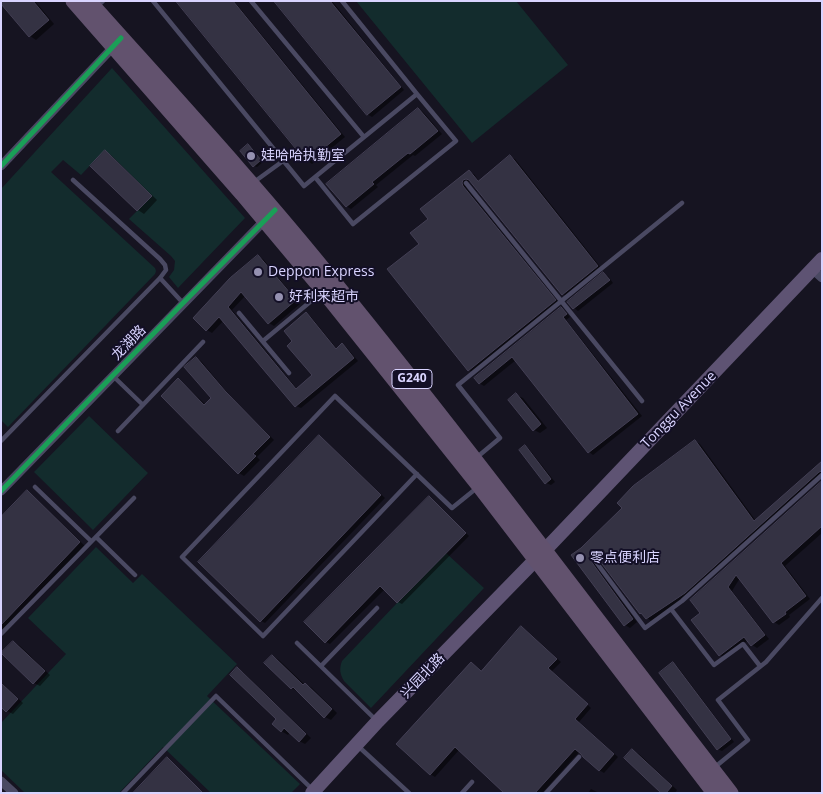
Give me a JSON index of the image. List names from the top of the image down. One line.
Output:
{"streets":{"highway":["G240"],"main road":["Tonggu Avenue","兴园北路"],"street":["龙湖路"]},"crossings":[["龙湖路","G240"],["G240","Tonggu Avenue"],["G240","兴园北路"],["Tonggu Avenue","兴园北路"]],"places":["娃哈哈执勤室","Deppon Express","好利来超市","零点便利店"]}
